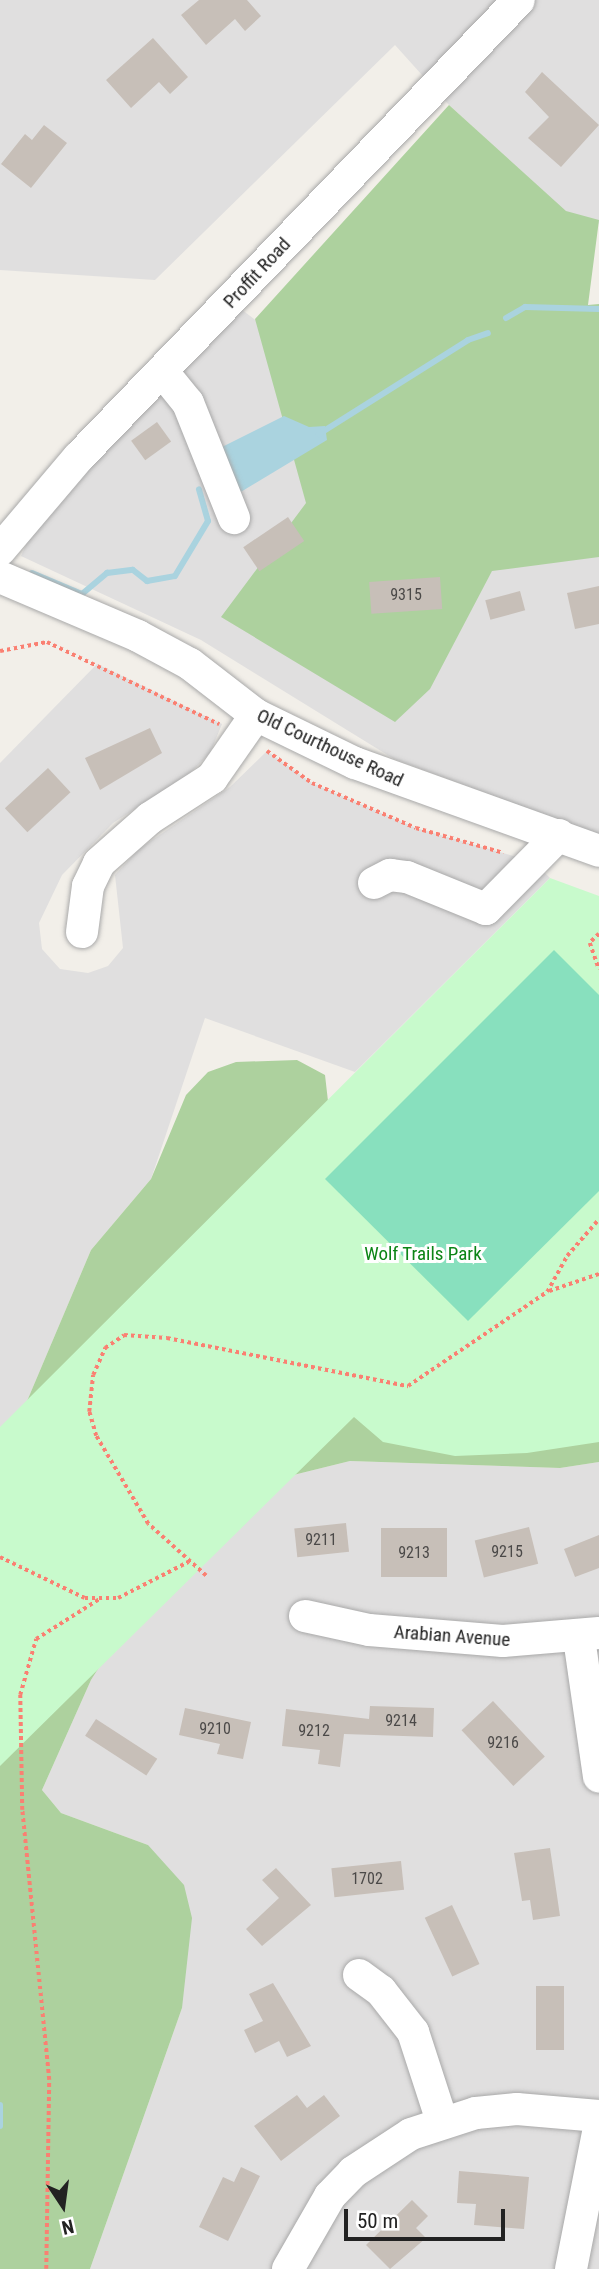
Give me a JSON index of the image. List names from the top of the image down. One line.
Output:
{"streets":{"street":["Proffit Road","Old Courthouse Road","Arabian Avenue"]},"parks":["Wolf Trails Park"],"house_numbers":["9315","9211","9215","9213","9214","9210","9212","9216","1702"],"scale_bar":"50 m","north":"bottom"}
